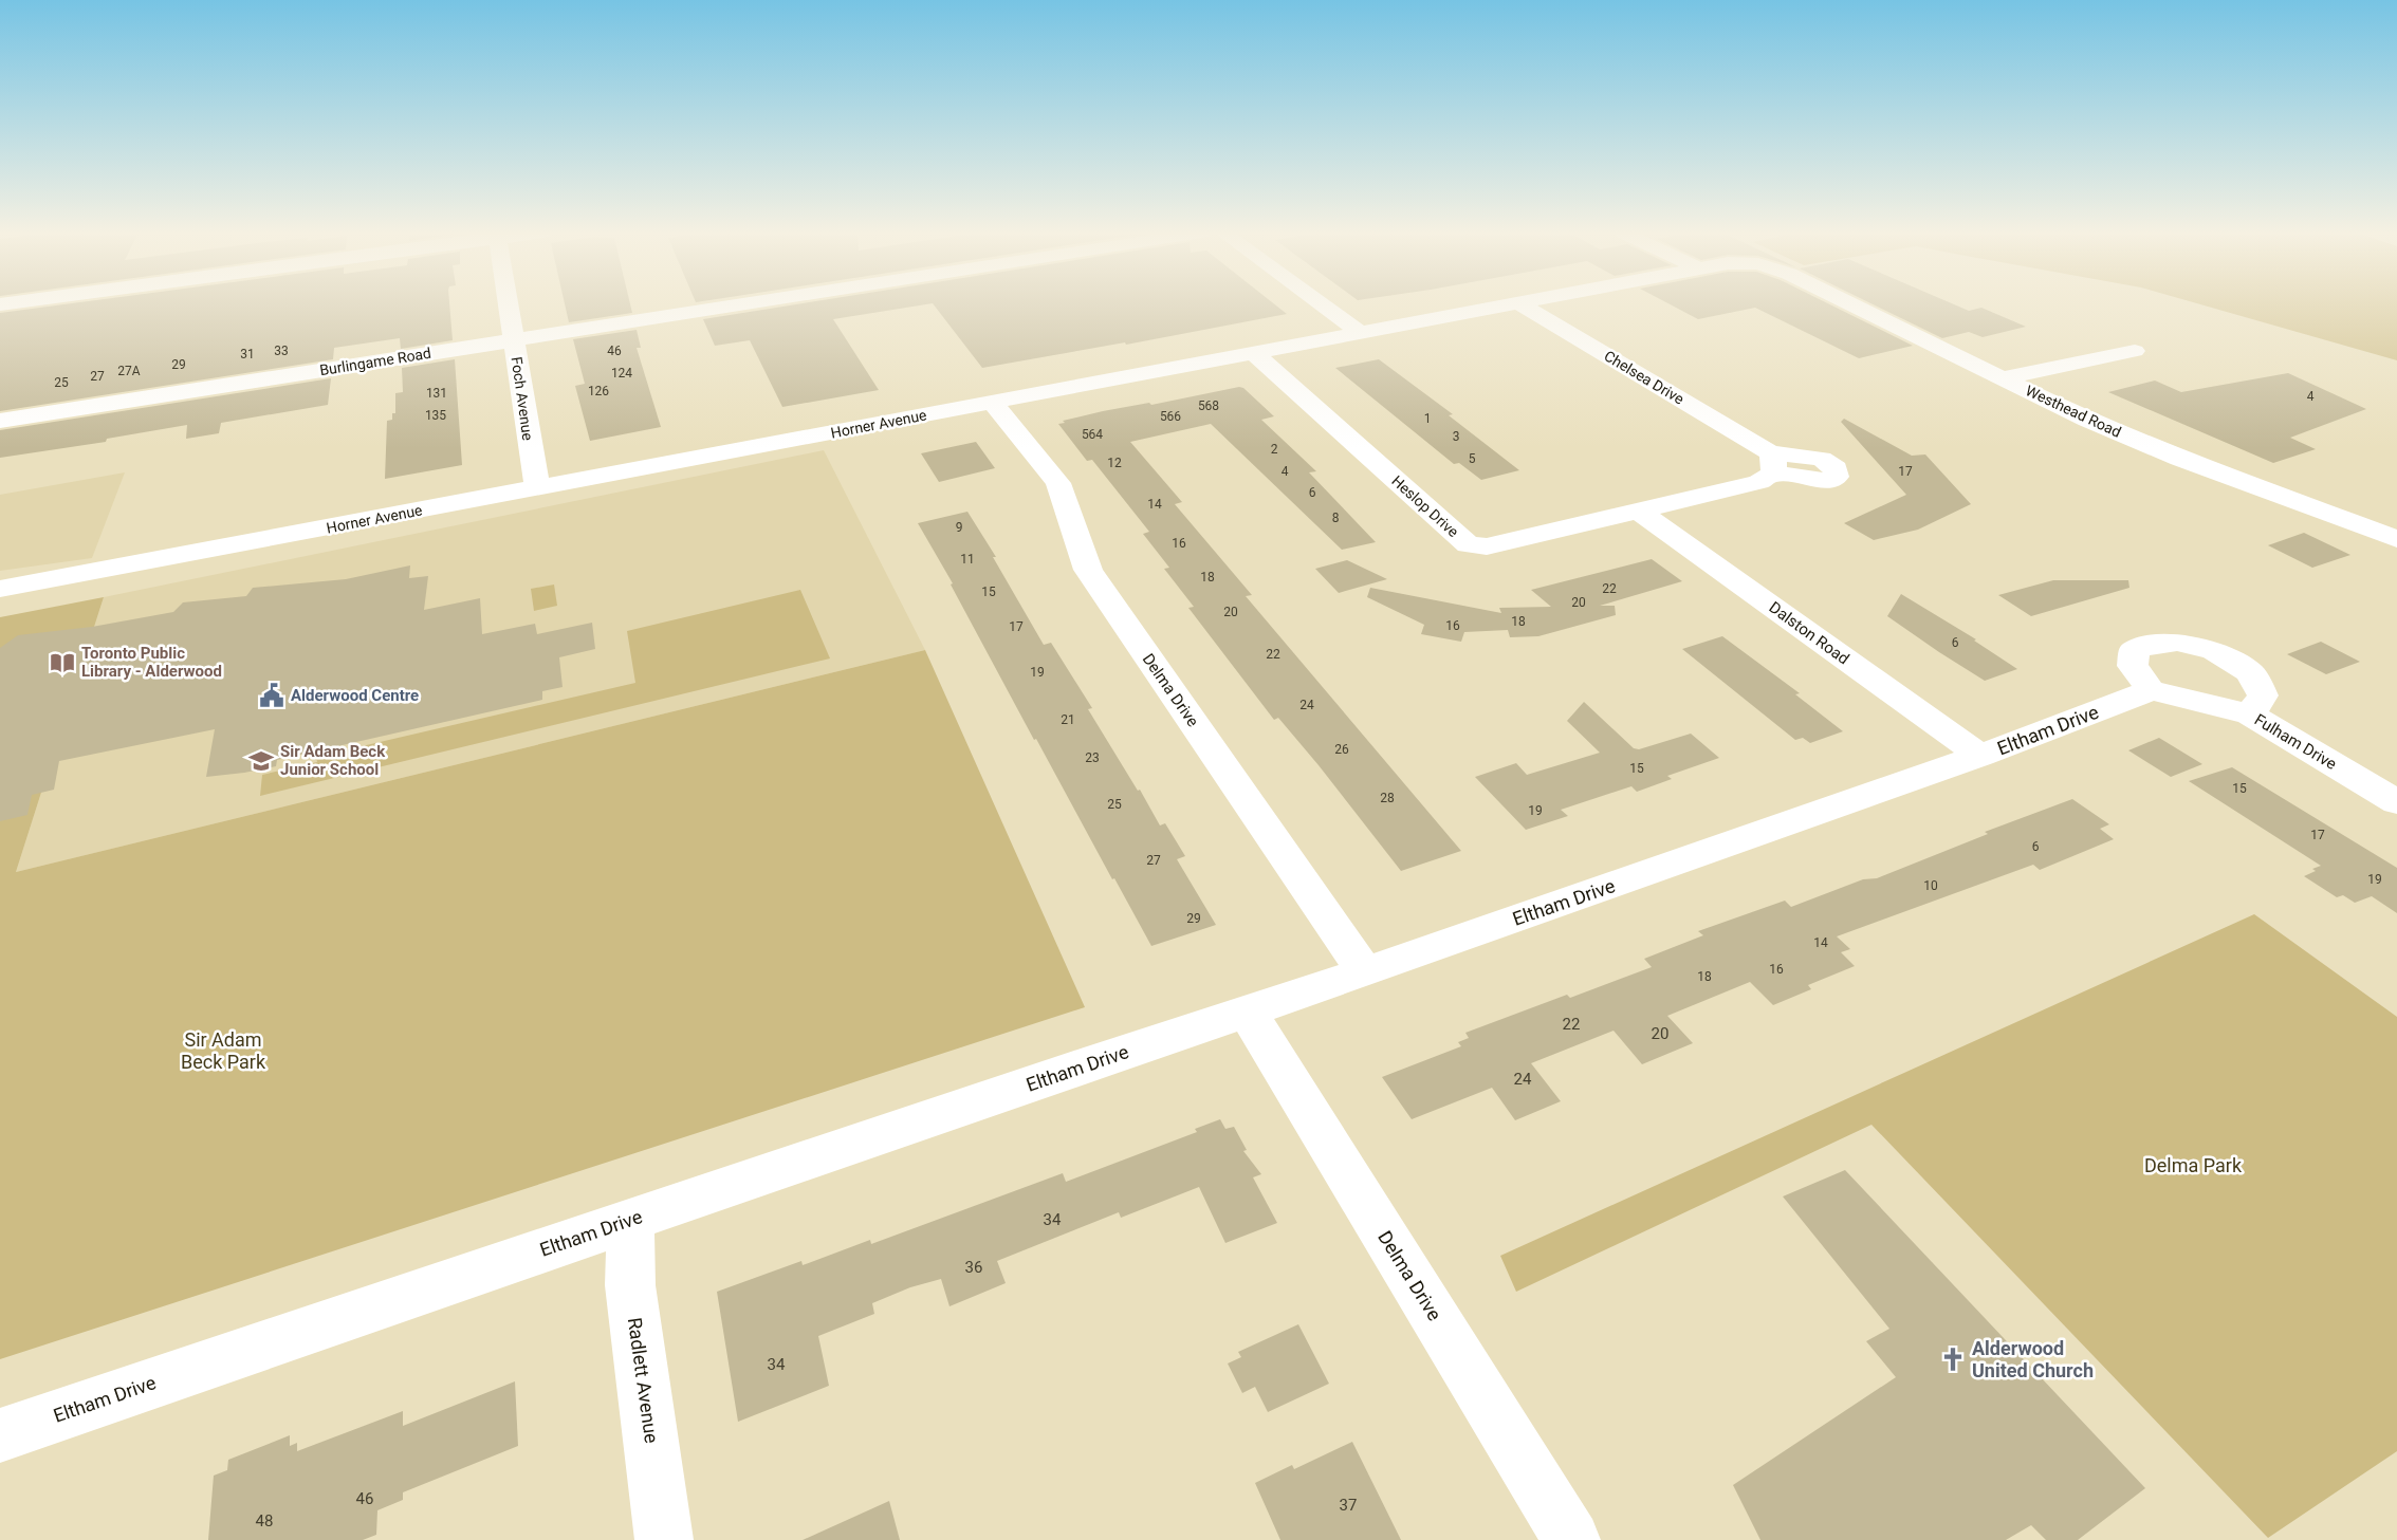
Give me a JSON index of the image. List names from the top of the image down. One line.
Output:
{"streets":{"street":["Burlingame Road","Chelsea Drive","Foch Avenue","Westhead Road","Horner Avenue","Heslop Drive","Dalston Road","Delma Drive","Eltham Drive","Fulham Drive","Radlett Avenue"]},"crossings":[["Burlingame Road","Foch Avenue"],["Chelsea Drive","Heslop Drive"],["Chelsea Drive","Dalston Road"],["Foch Avenue","Horner Avenue"],["Horner Avenue","Heslop Drive"],["Horner Avenue","Delma Drive"],["Heslop Drive","Dalston Road"],["Dalston Road","Eltham Drive"],["Delma Drive","Eltham Drive"],["Eltham Drive","Fulham Drive"],["Eltham Drive","Radlett Avenue"]],"parks":["Sir Adam Beck Park","Delma Park"],"places":{"library":["Toronto Public Library - Alderwood"],"public building":["Alderwood Centre"],"school or university":["Sir Adam Beck Junior School"],"church":["Alderwood United Church"]},"house_numbers":["33","46","31","29","27A","124","27","25","126","131","4","568","135","566","1","564","3","2","5","12","4","17","6","14","8","9","16","11","18","22","15","20","20","18","16","17","6","22","19","24","21","26","23","15","15","28","25","19","17","6","27","19","10","29","14","16","18","22","20","24","34","36","34","46","37","48"]}
